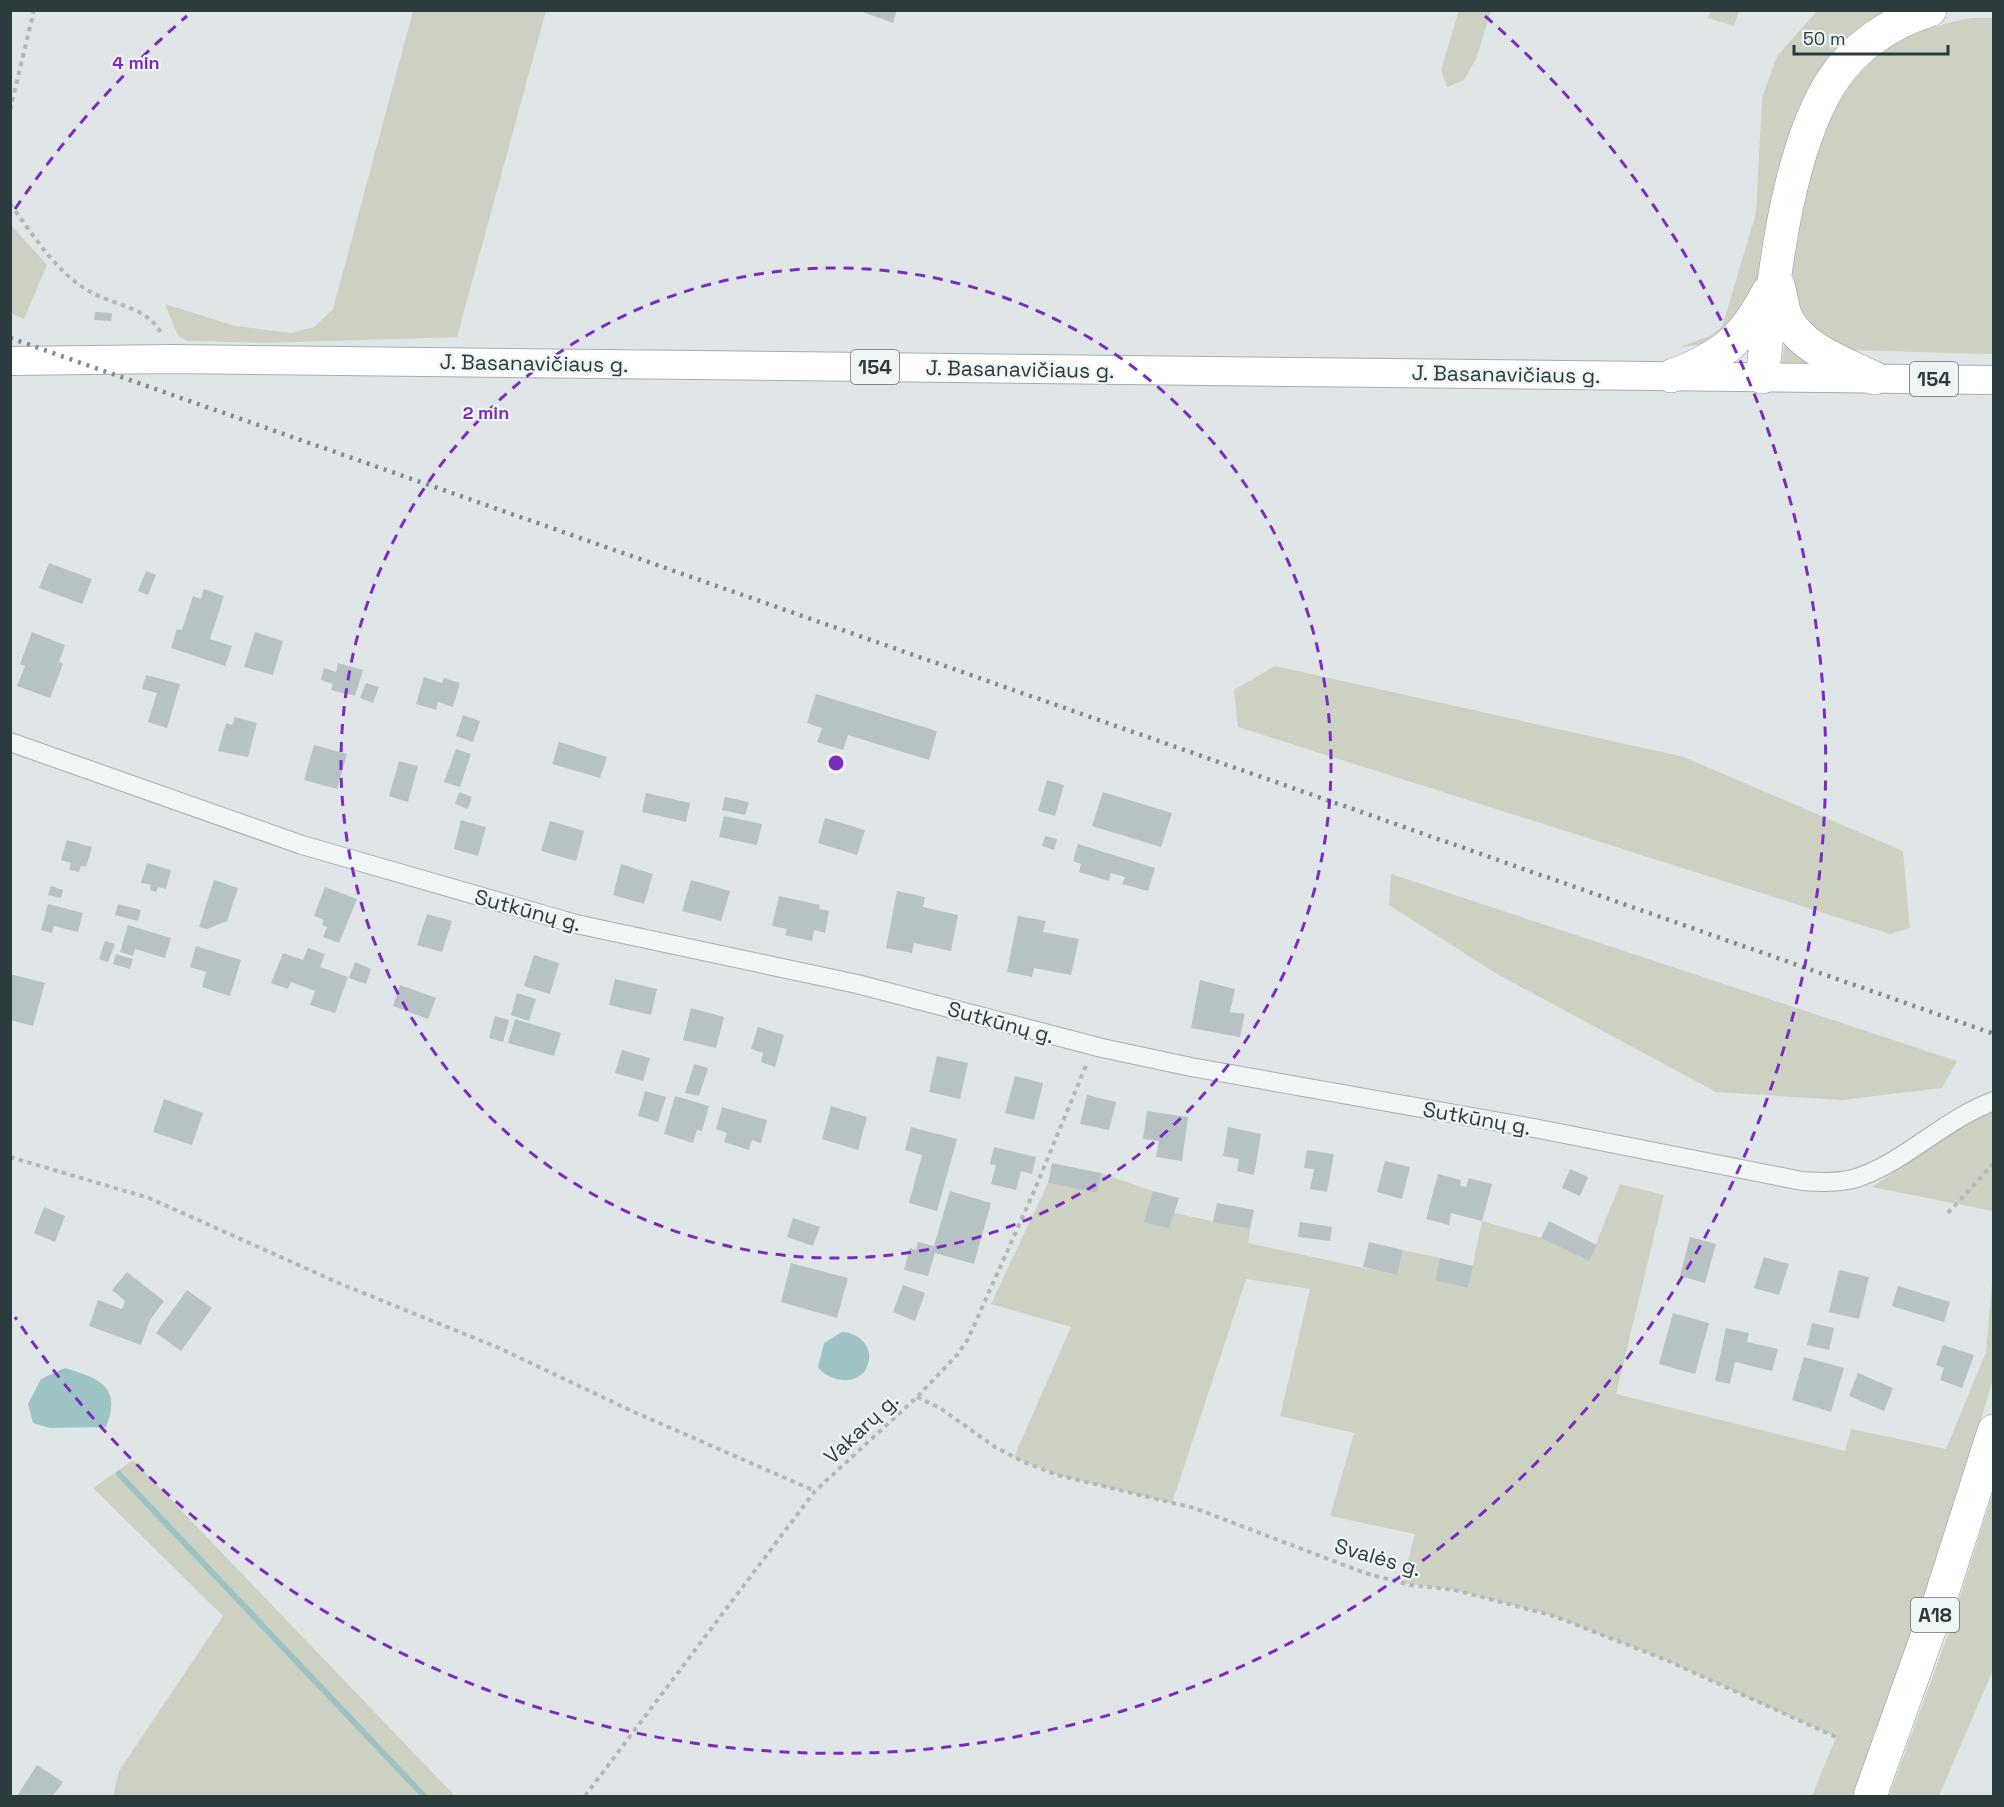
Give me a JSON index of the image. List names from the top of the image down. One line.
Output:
{"streets":{"highway":["A18"],"main road":["J. Basanavičiaus g.","154"],"street":["Sutkūnų g."],"path":["Vakarų g.","Svalės g."]},"crossings":[["Sutkūnų g.","Vakarų g."],["Vakarų g.","Svalės g."]],"scale_bar":"50 m","rings":["4 min","2 min"]}
